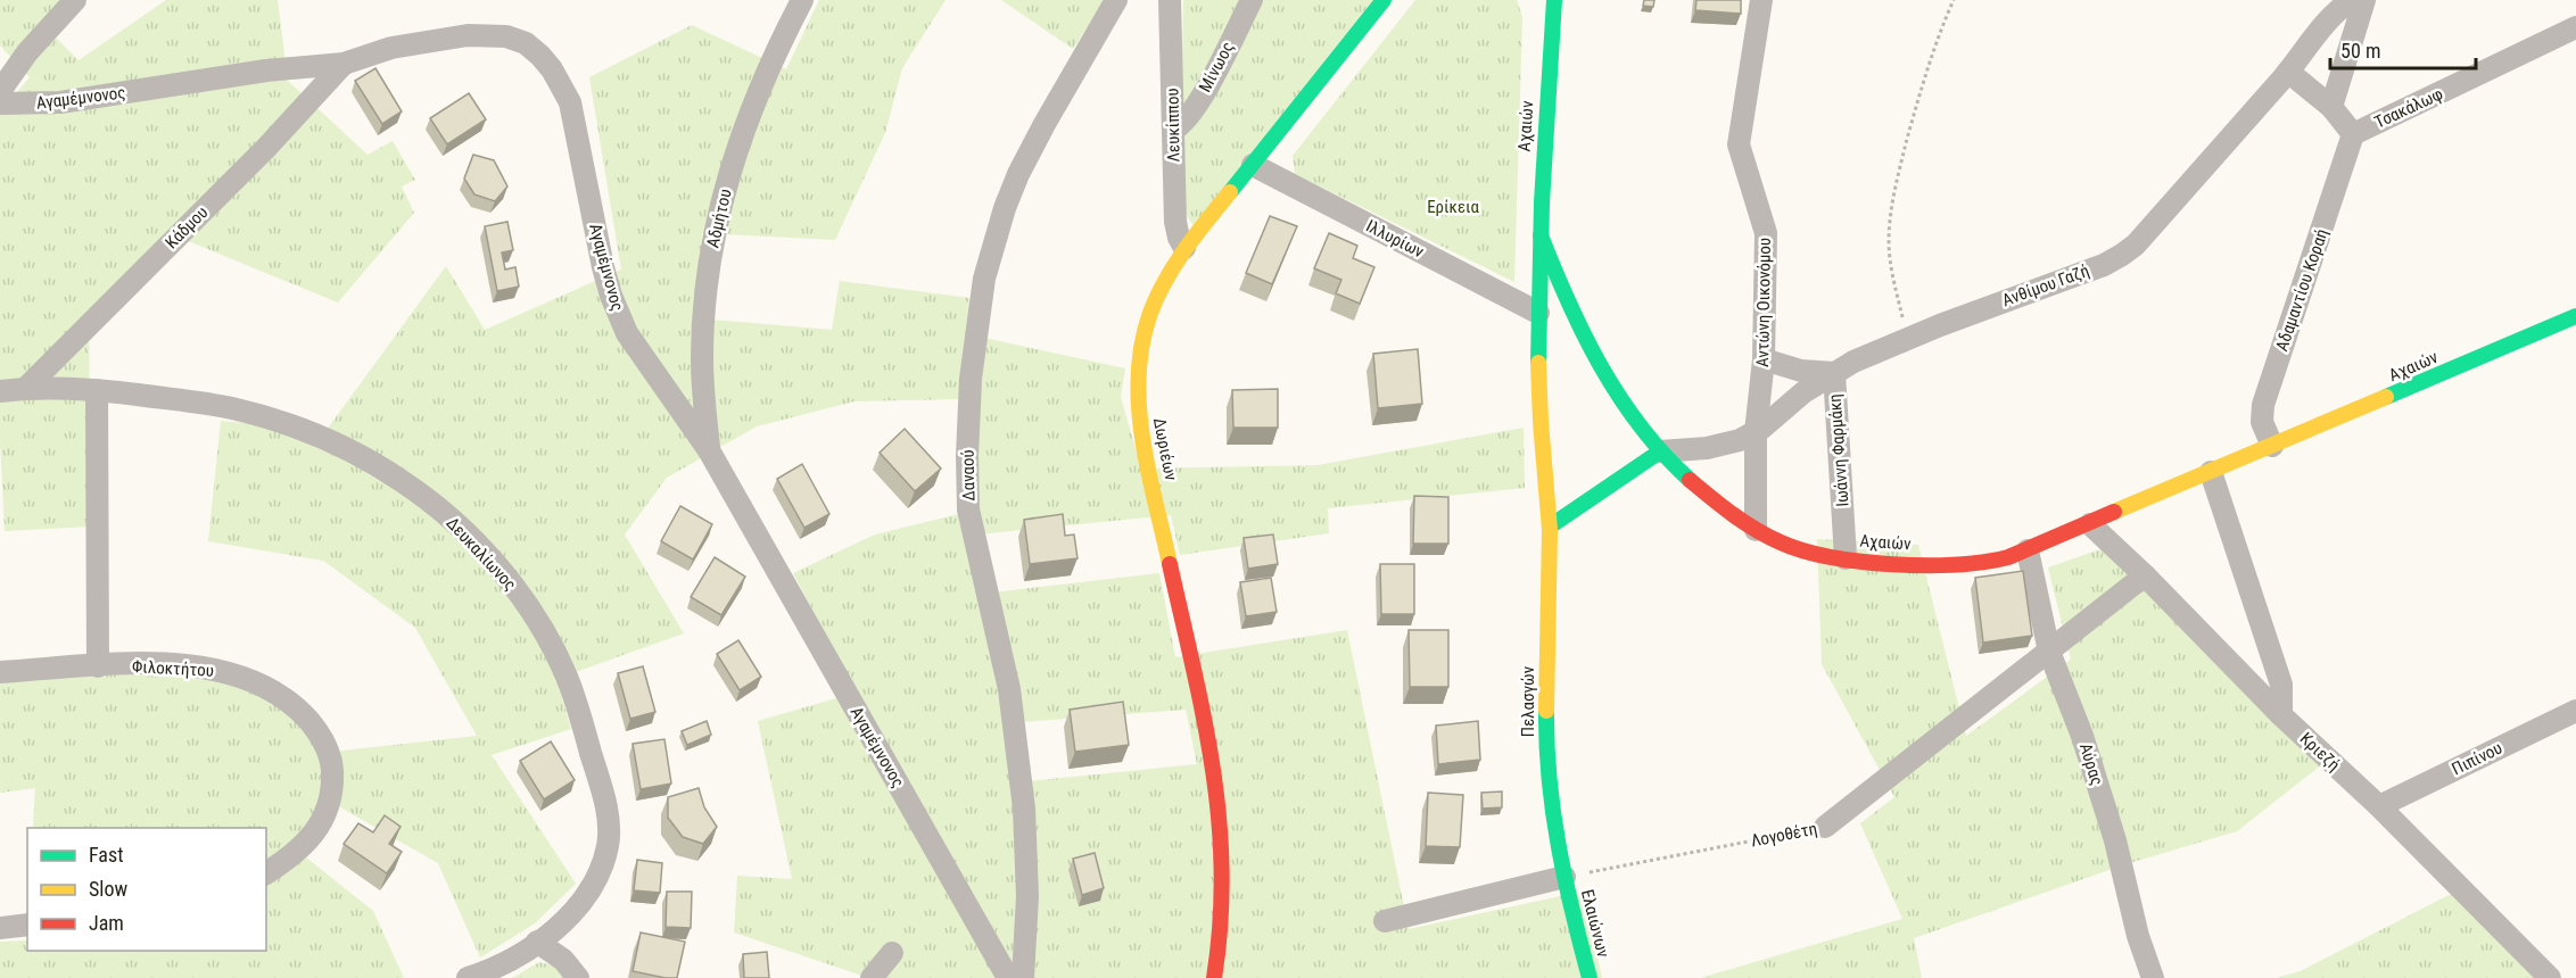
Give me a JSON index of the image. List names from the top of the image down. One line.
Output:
{"streets":{"main road":["Αχαιών","Δωριέων","Πελασγών","Ελαιώνων"],"street":["Μίνωος","Αγαμέμνονος","Τσακάλωφ","Λευκίππου","Αδμήτου","Κάδμου","Ιλλυρίων","Ανθίμου Γαζή","Αδαμαντίου Κοραή","Αντώνη Οικονόμου","Ιωάννη Φαρμάκη","Δαναού","Δευκαλίωνος","Φιλοκτήτου","Κριεζή","Πιπίνου","Αύρας","Λογοθέτη"]},"crossings":[["Μίνωος","Λευκίππου"],["Αγαμέμνονος","Αδμήτου"],["Αγαμέμνονος","Κάδμου"],["Τσακάλωφ","Αδαμαντίου Κοραή"],["Λευκίππου","Δωριέων"],["Αχαιών","Ανθίμου Γαζή"],["Αχαιών","Αδαμαντίου Κοραή"],["Αχαιών","Αντώνη Οικονόμου"],["Αχαιών","Ιωάννη Φαρμάκη"],["Αχαιών","Πελασγών"],["Αχαιών","Κριεζή"],["Αχαιών","Αύρας"],["Κάδμου","Δευκαλίωνος"],["Ιλλυρίων","Δωριέων"],["Ιλλυρίων","Πελασγών"],["Ανθίμου Γαζή","Αντώνη Οικονόμου"],["Ανθίμου Γαζή","Ιωάννη Φαρμάκη"],["Αντώνη Οικονόμου","Ιωάννη Φαρμάκη"],["Πελασγών","Λογοθέτη"],["Πελασγών","Ελαιώνων"],["Κριεζή","Πιπίνου"],["Κριεζή","Λογοθέτη"],["Αύρας","Λογοθέτη"],["Λογοθέτη","Ελαιώνων"]],"parks":["Ερίκεια"],"legend":["Fast","Slow","Jam"],"scale_bar":"50 m"}
